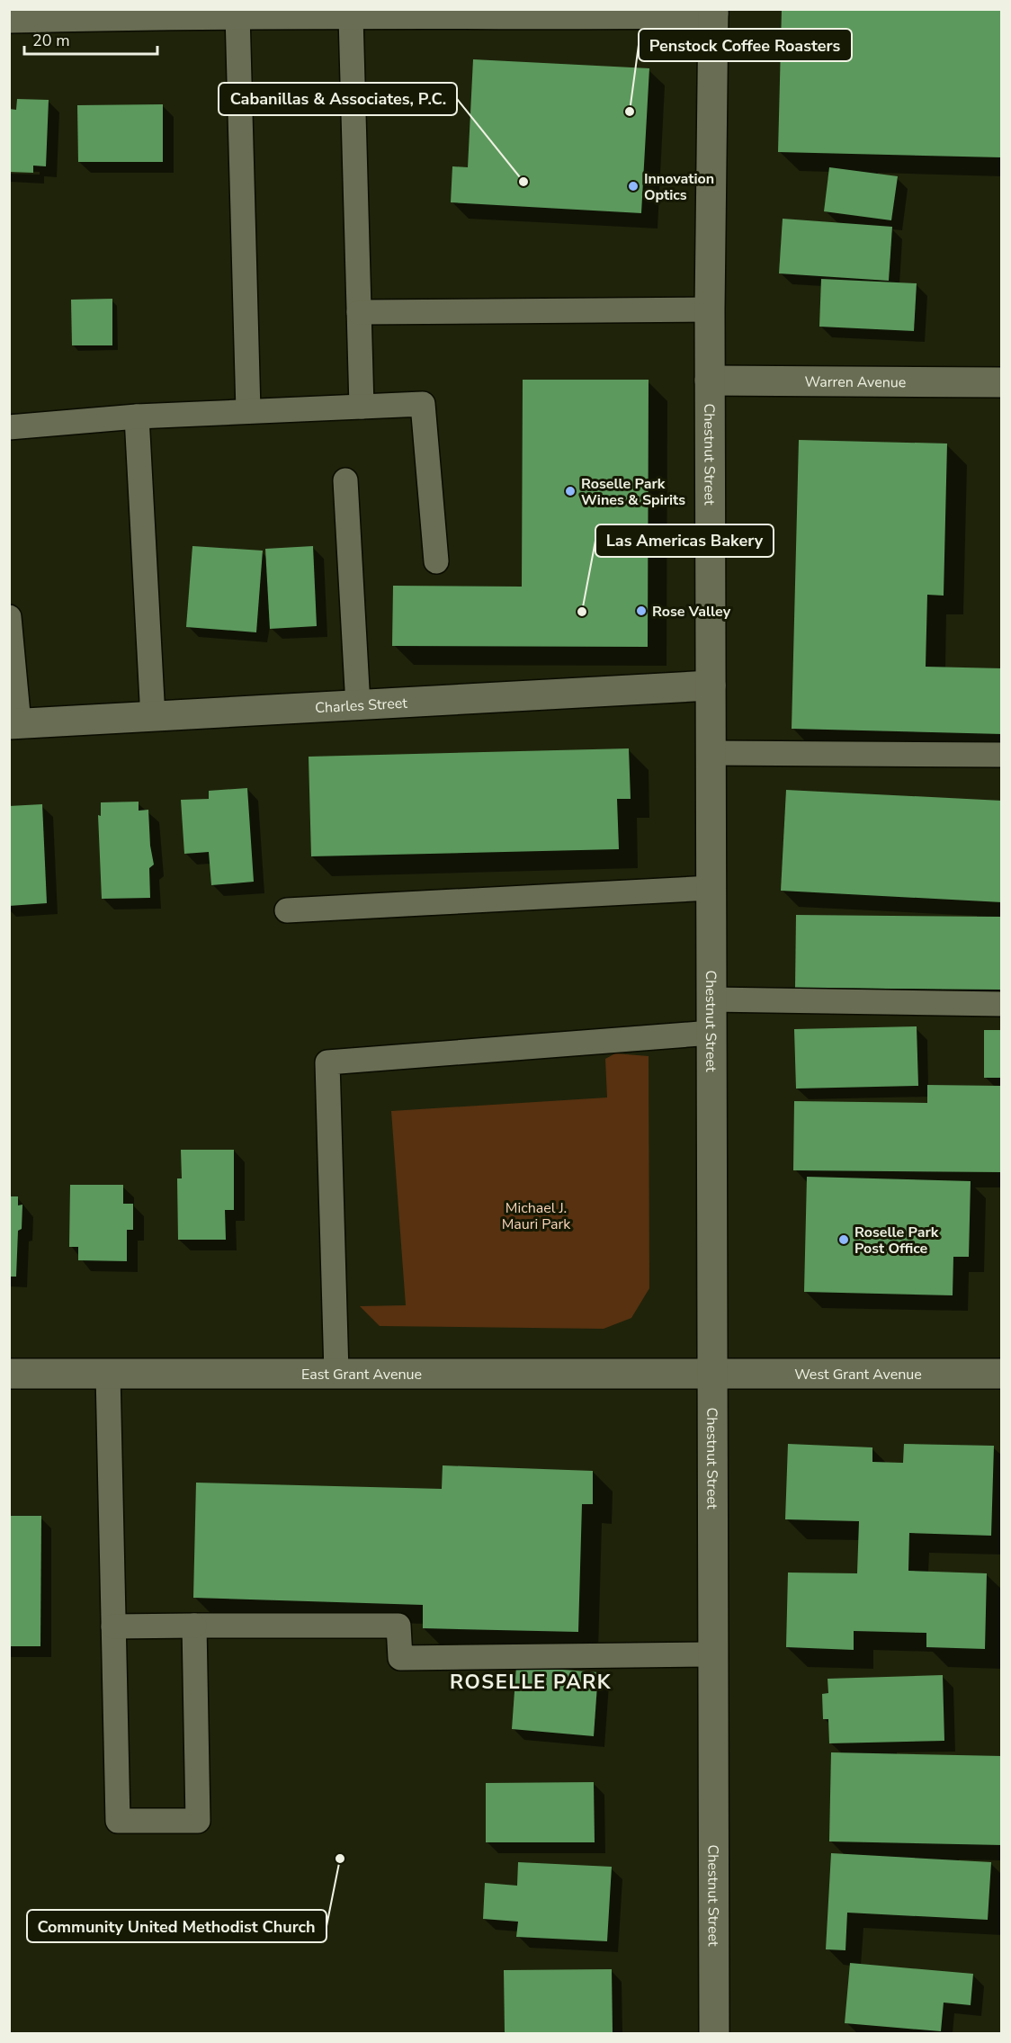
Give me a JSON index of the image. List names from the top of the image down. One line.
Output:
{"streets":{"street":["Warren Avenue","Chestnut Street","Charles Street","East Grant Avenue","West Grant Avenue"]},"crossings":[["Warren Avenue","Chestnut Street"],["Chestnut Street","Charles Street"],["Chestnut Street","East Grant Avenue"],["Chestnut Street","West Grant Avenue"],["East Grant Avenue","West Grant Avenue"]],"districts":["ROSELLE PARK"],"parks":["Michael J. Mauri Park"],"places":["Penstock Coffee Roasters","Cabanillas & Associates, P.C.","Innovation Optics","Roselle Park Wines & Spirits","Rose Valley","Las Americas Bakery","Roselle Park Post Office","Community United Methodist Church"],"scale_bar":"20 m"}
